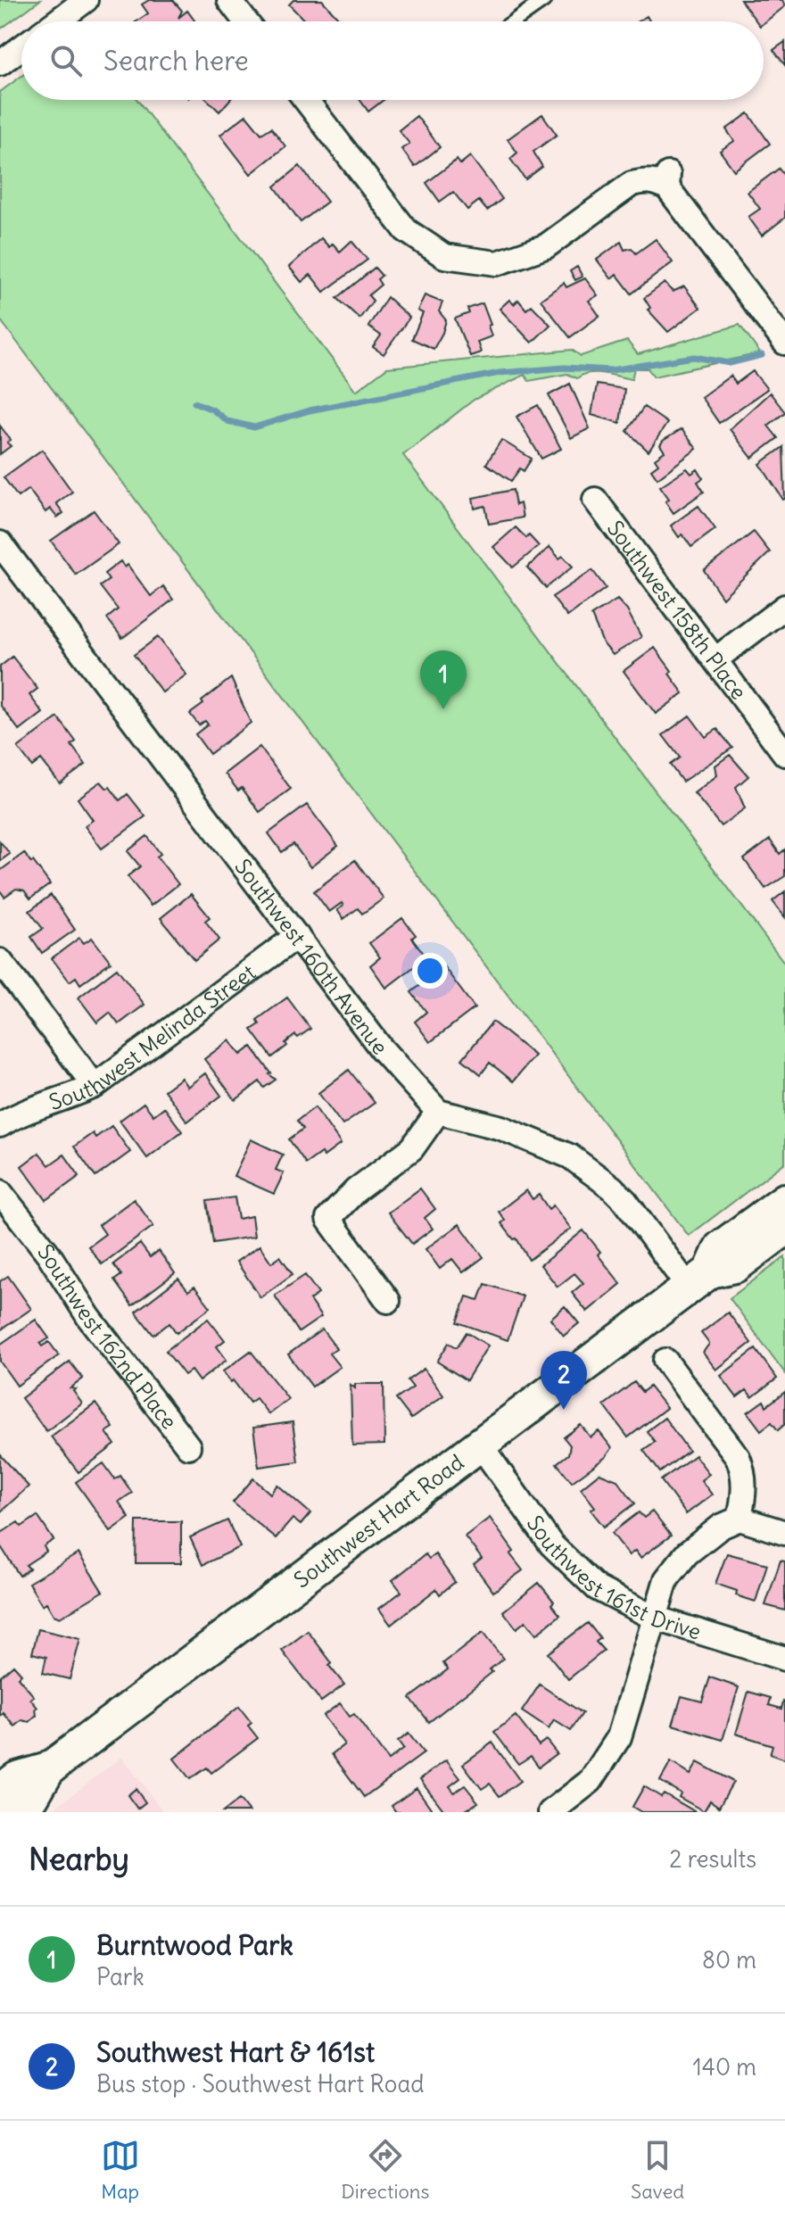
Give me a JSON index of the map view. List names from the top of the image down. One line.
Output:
{"streets":{"main road":["Southwest Hart Road"],"street":["Southwest 158th Place","Southwest 160th Avenue","Southwest Melinda Street","Southwest 162nd Place","Southwest 161st Drive"]},"crossings":[["Southwest 160th Avenue","Southwest Melinda Street"],["Southwest Hart Road","Southwest 161st Drive"]],"page":{"search":"Search here","pins":["1","2"],"heading":["Nearby","2 results"],"list":[{"mark":"1","name":"Burntwood Park","note":"Park","value":"80 m"},{"mark":"2","name":"Southwest Hart & 161st","note":"Bus stop · Southwest Hart Road","value":"140 m"}],"nav":["Map","Directions","Saved"]}}
